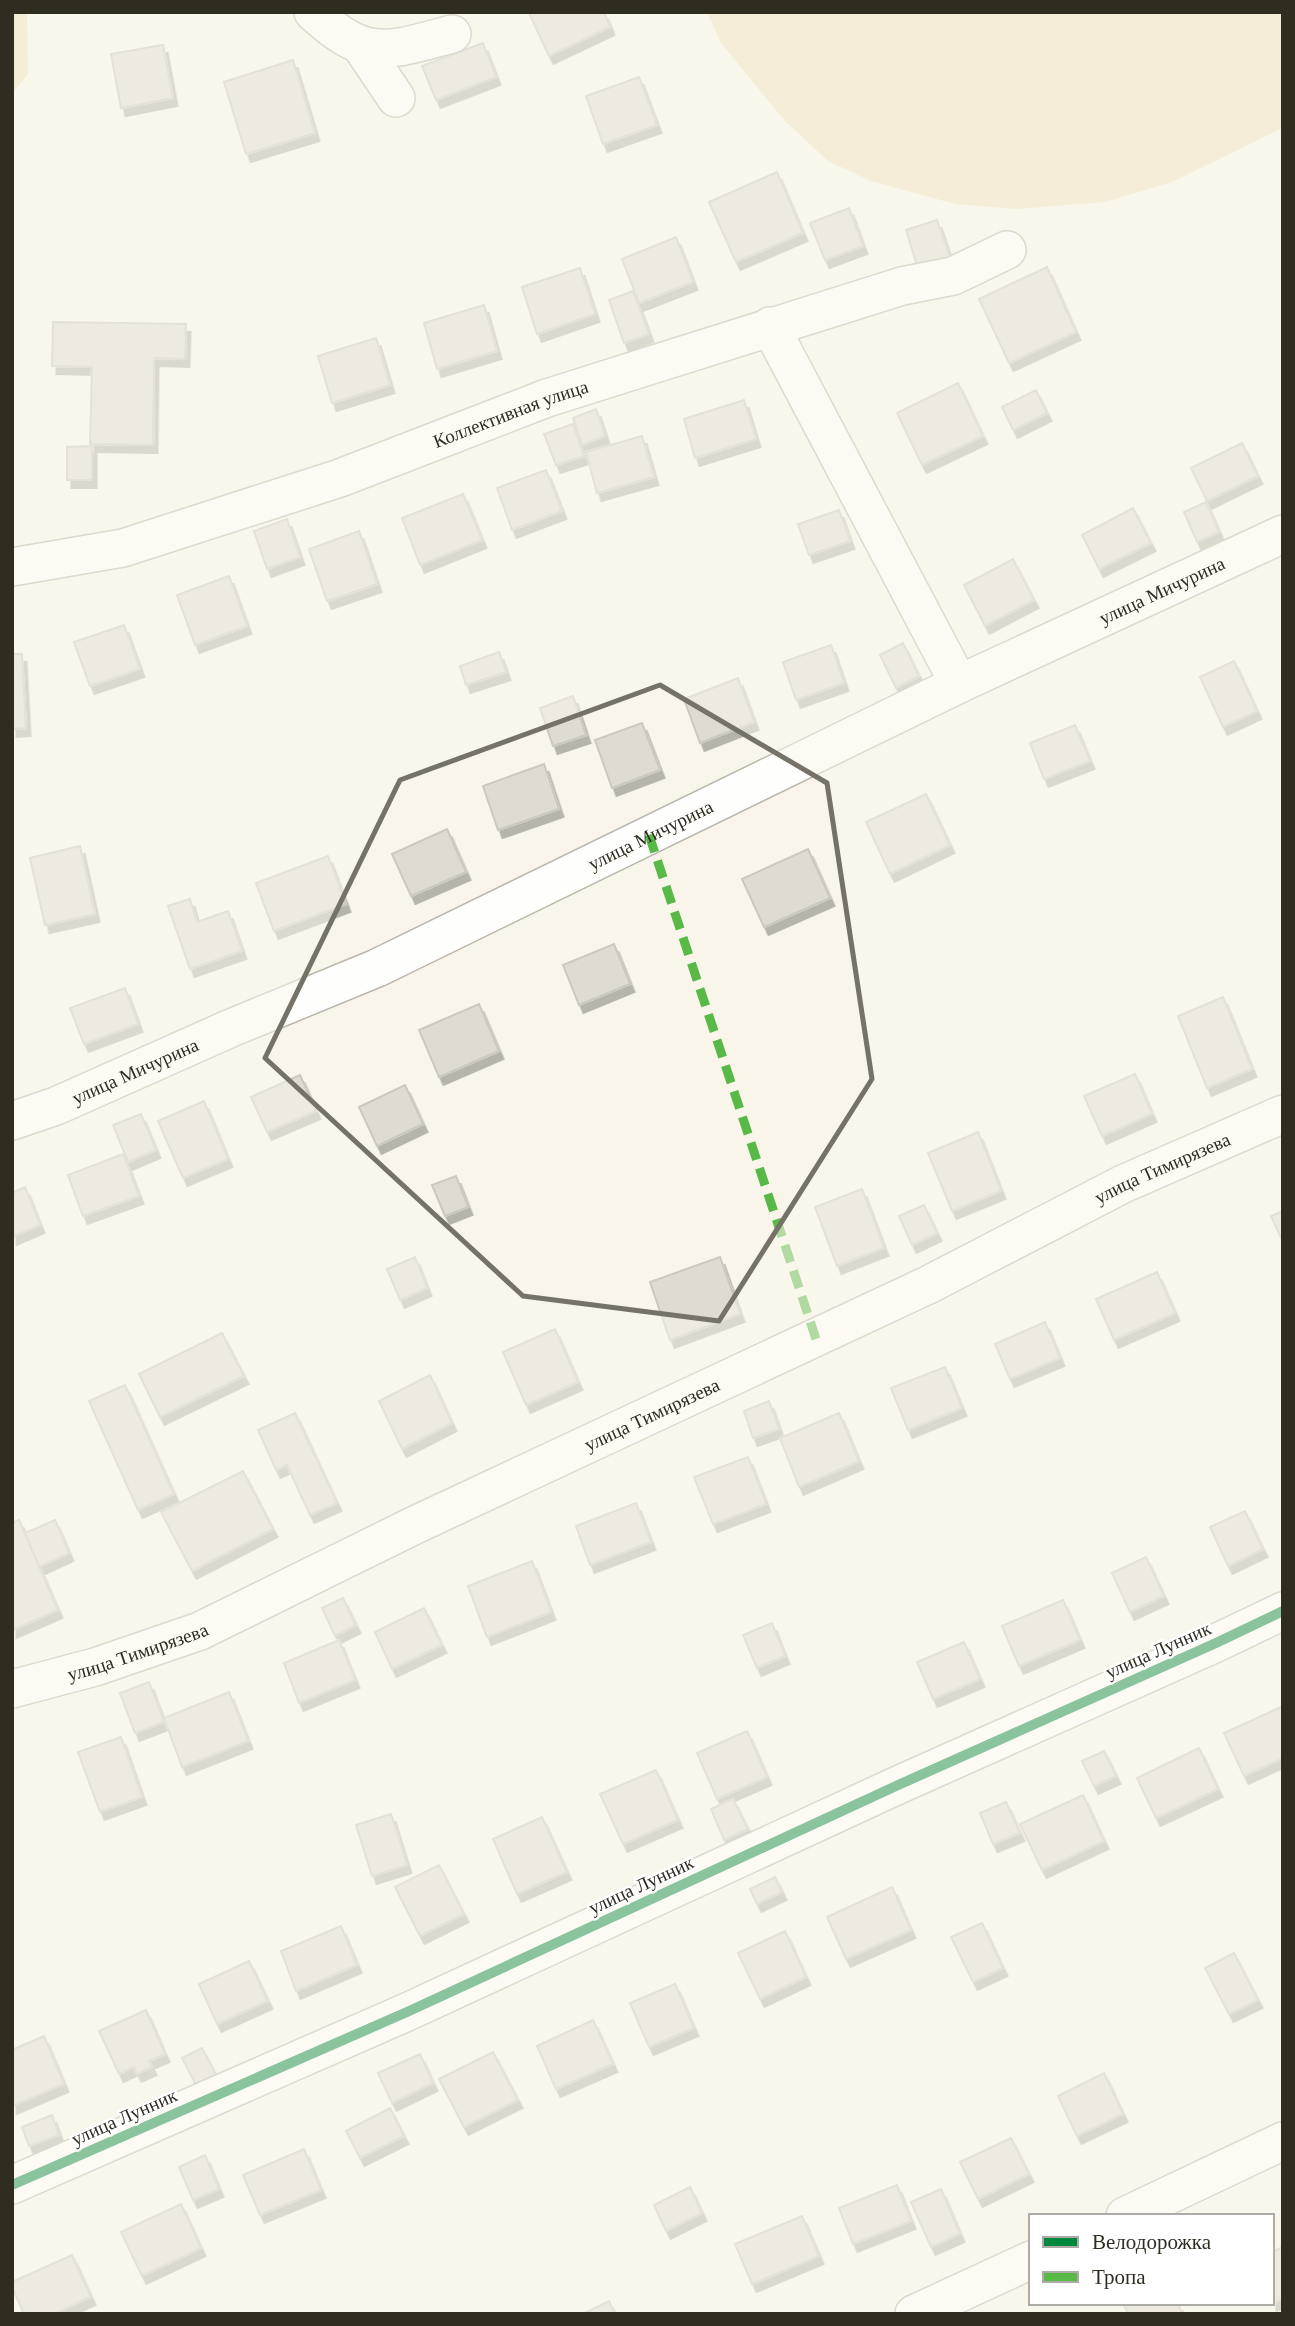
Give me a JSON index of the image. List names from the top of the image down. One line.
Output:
{"streets":{"street":["Коллективная улица","улица Мичурина","улица Тимирязева","улица Лунник"]},"legend":["Велодорожка","Тропа"]}
